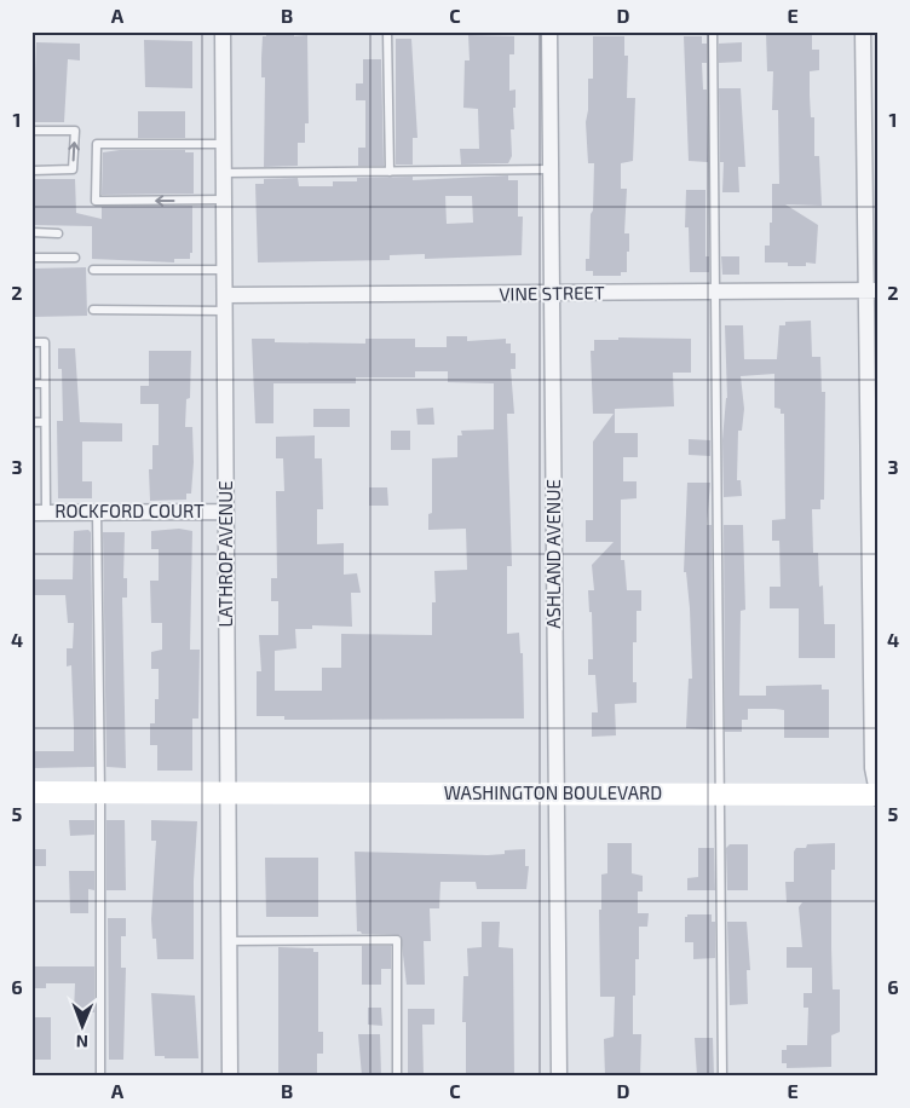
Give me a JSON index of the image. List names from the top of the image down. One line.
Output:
{"streets":{"street":["VINE STREET","ROCKFORD COURT","LATHROP AVENUE","ASHLAND AVENUE","WASHINGTON BOULEVARD"]},"crossings":[["VINE STREET","LATHROP AVENUE"],["VINE STREET","ASHLAND AVENUE"],["ROCKFORD COURT","LATHROP AVENUE"],["LATHROP AVENUE","WASHINGTON BOULEVARD"],["ASHLAND AVENUE","WASHINGTON BOULEVARD"]],"north":"bottom","grid":{"columns":["A","B","C","D","E"],"rows":["1","2","3","4","5","6"]}}
